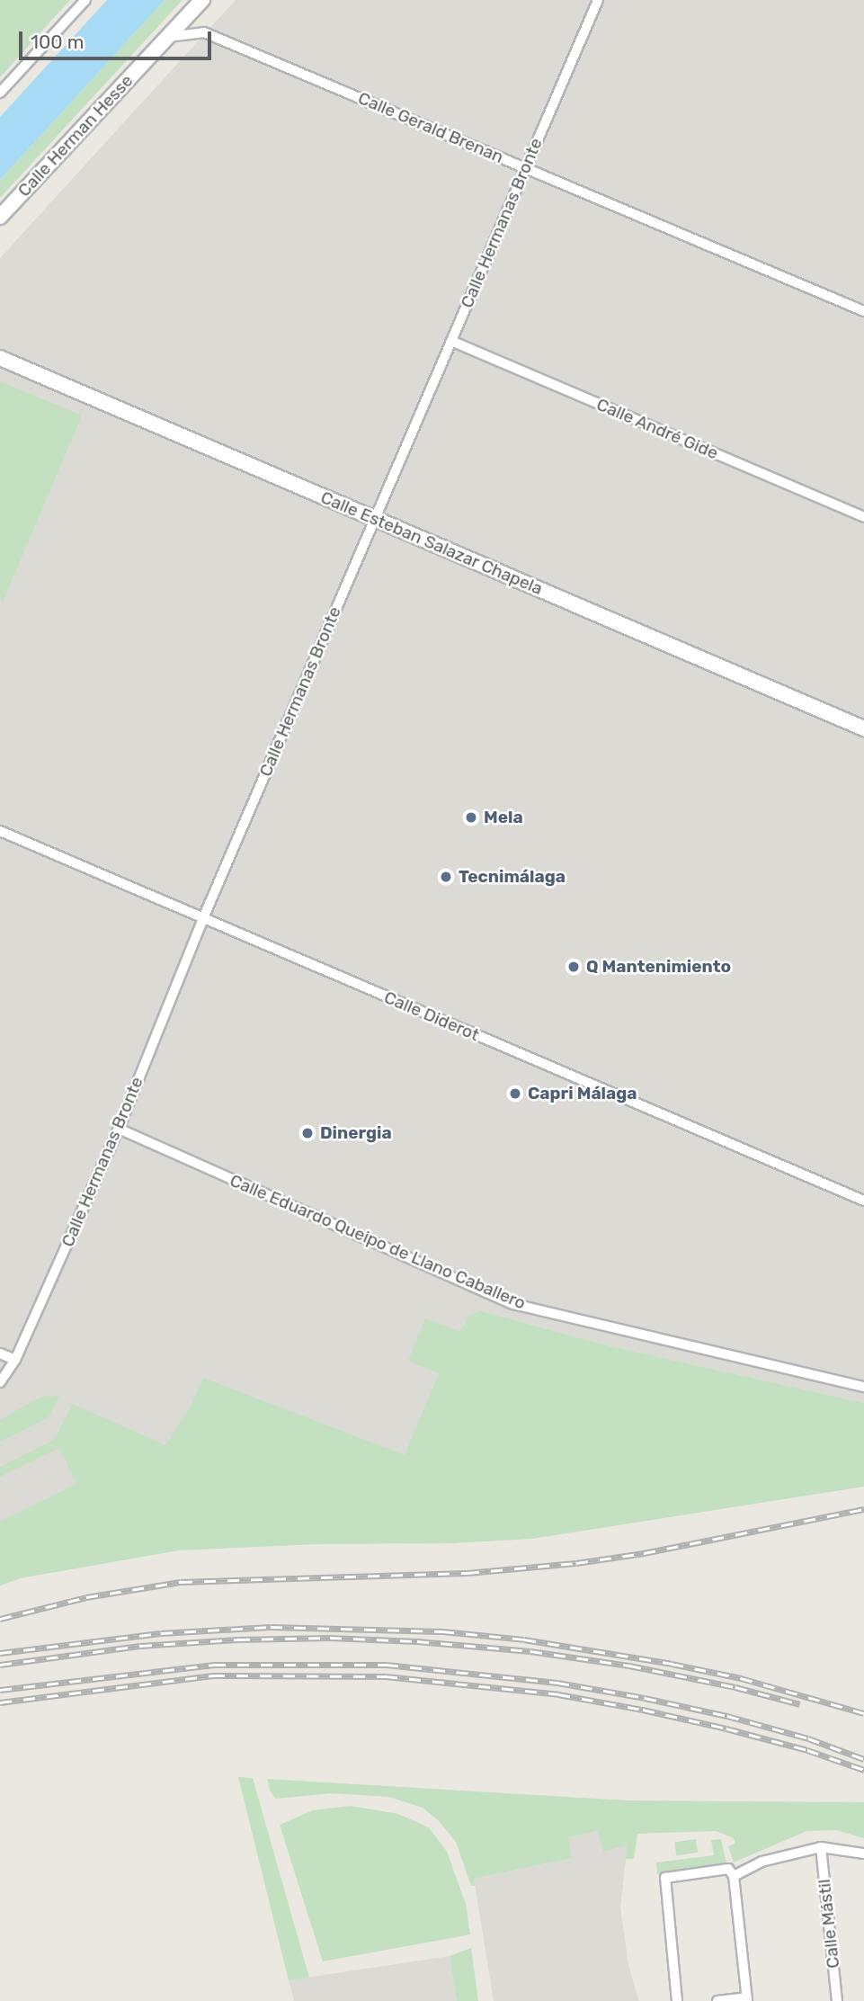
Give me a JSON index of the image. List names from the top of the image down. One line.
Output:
{"streets":{"street":["Calle Gerald Brenan","Calle Herman Hesse","Calle Hermanas Bronte","Calle André Gide","Calle Esteban Salazar Chapela","Calle Diderot","Calle Eduardo Queipo de Llano Caballero","Calle Mástil"]},"crossings":[["Calle Gerald Brenan","Calle Herman Hesse"],["Calle Gerald Brenan","Calle Hermanas Bronte"],["Calle Hermanas Bronte","Calle André Gide"],["Calle Hermanas Bronte","Calle Esteban Salazar Chapela"],["Calle Hermanas Bronte","Calle Diderot"],["Calle Hermanas Bronte","Calle Eduardo Queipo de Llano Caballero"]],"places":["Mela","Tecnimálaga","Q Mantenimiento","Capri Málaga","Dinergia"],"scale_bar":"100 m"}
